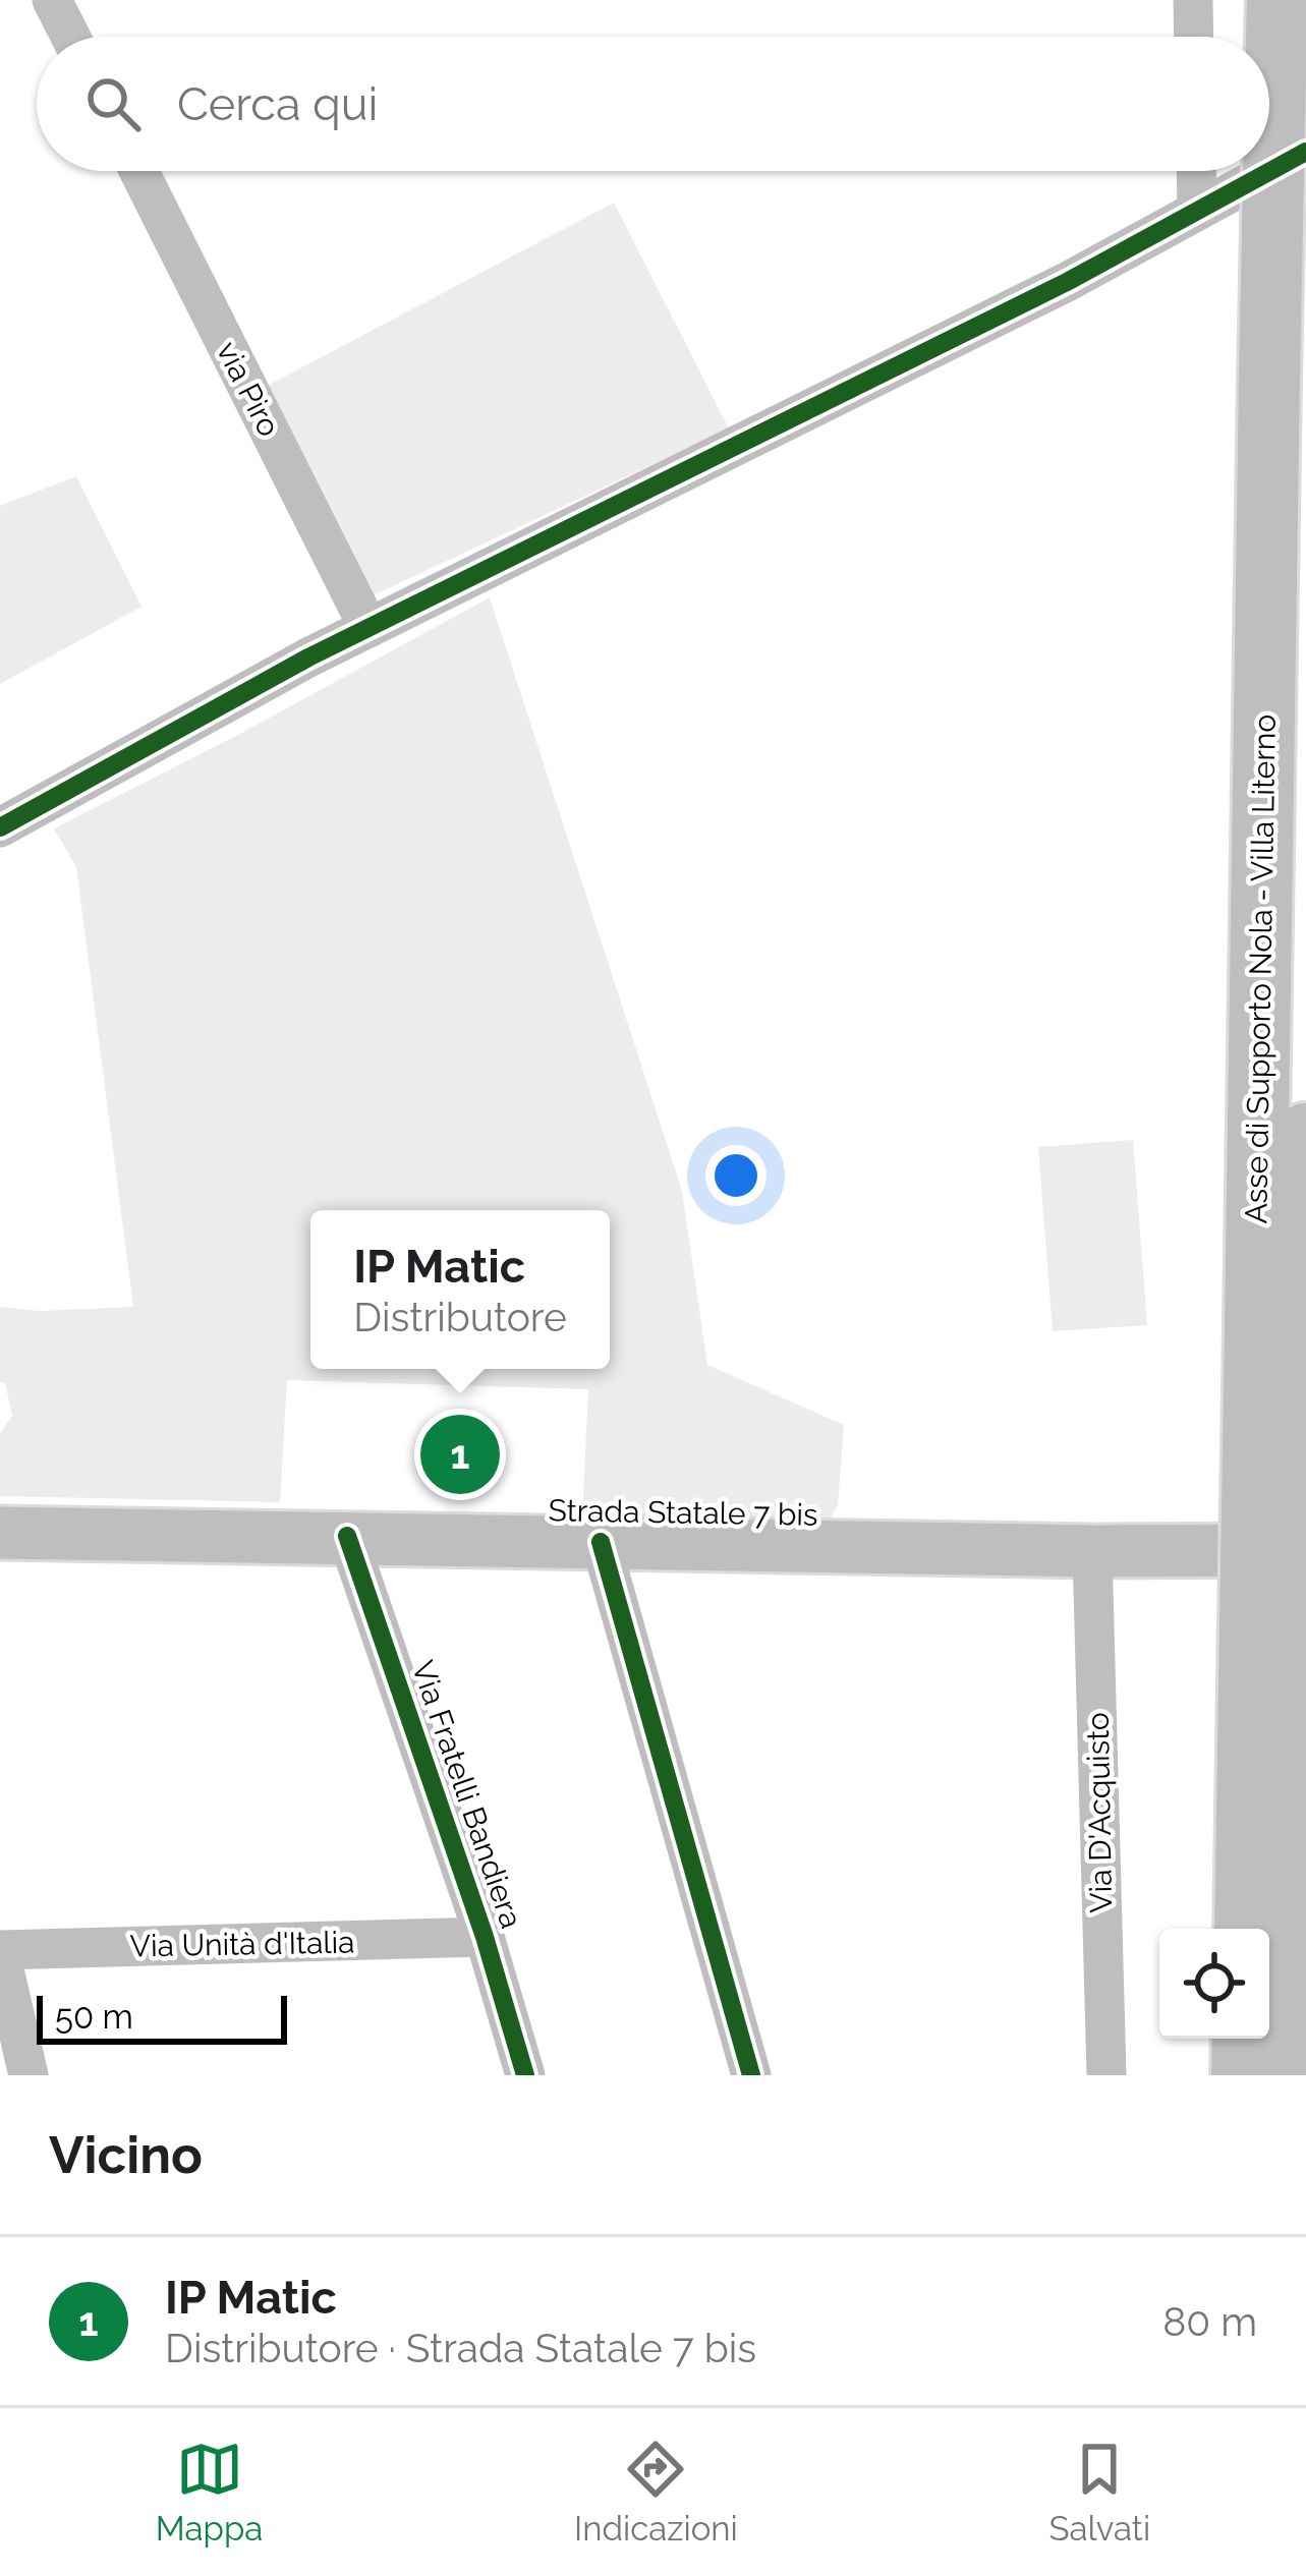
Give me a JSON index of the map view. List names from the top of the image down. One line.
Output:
{"streets":{"highway":["Asse di Supporto Nola - Villa Literno"],"main road":["Strada Statale 7 bis"],"street":["via Piro","Via Fratelli Bandiera","Via D'Acquisto","Via Unità d'Italia"]},"crossings":[["Strada Statale 7 bis","Via Fratelli Bandiera"],["Strada Statale 7 bis","Via D'Acquisto"],["Via Fratelli Bandiera","Via Unità d'Italia"]],"scale_bar":"50 m","page":{"search":"Cerca qui","popup":["IP Matic","Distributore"],"pins":"1","scale":"50 m","heading":"Vicino","list":[{"mark":"1","name":"IP Matic","note":"Distributore · Strada Statale 7 bis","value":"80 m"}],"nav":["Mappa","Indicazioni","Salvati"]}}
